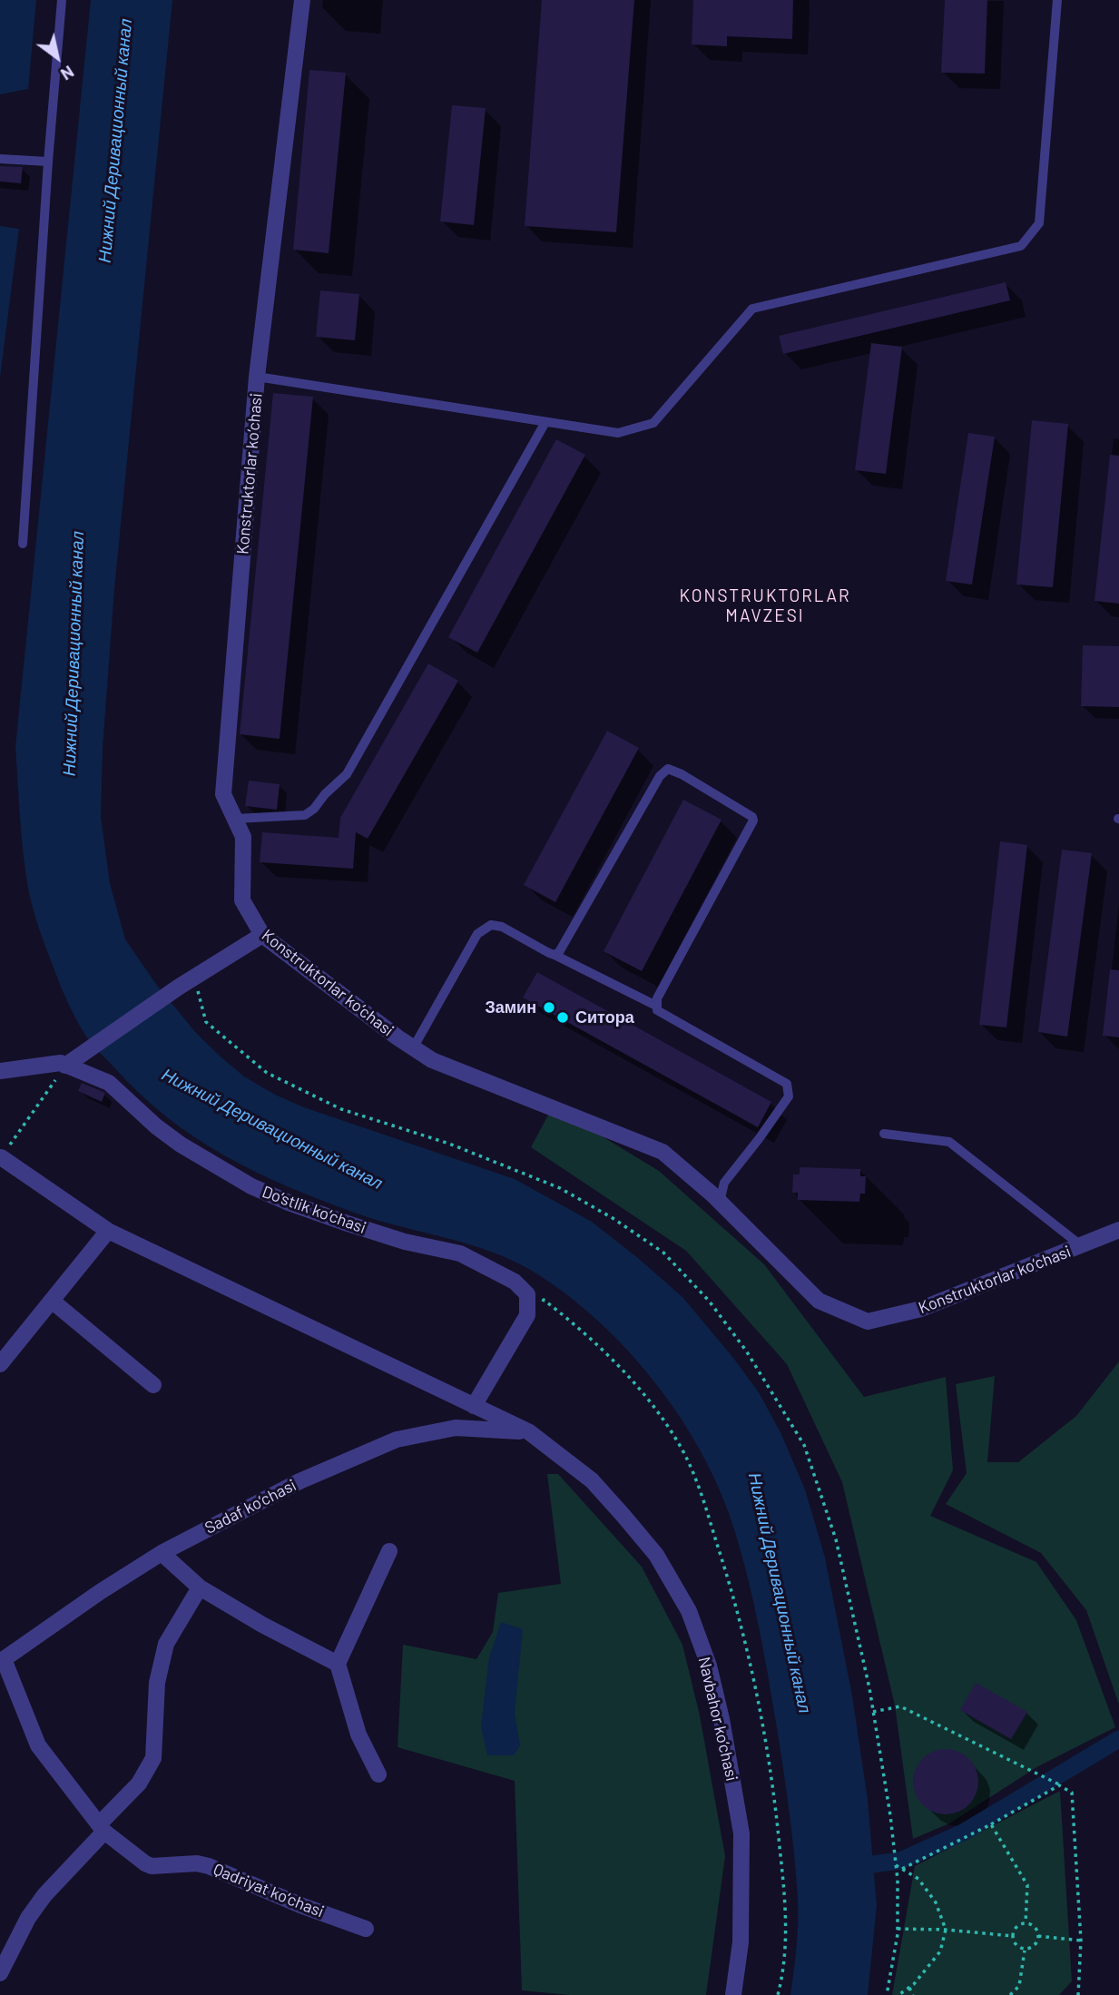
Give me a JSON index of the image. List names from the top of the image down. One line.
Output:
{"streets":{"street":["Konstruktorlar ko‘chasi","Do‘stlik ko‘chasi","Sadaf ko‘chasi","Navbahor ko‘chasi","Qadriyat ko‘chasi"]},"crossings":[["Sadaf ko‘chasi","Navbahor ko‘chasi"],["Sadaf ko‘chasi","Qadriyat ko‘chasi"]],"districts":["KONSTRUKTORLAR MAVZESI"],"water":["Нижний Деривационный канал"],"places":["Замин","Ситора"],"north":"bottom right"}
